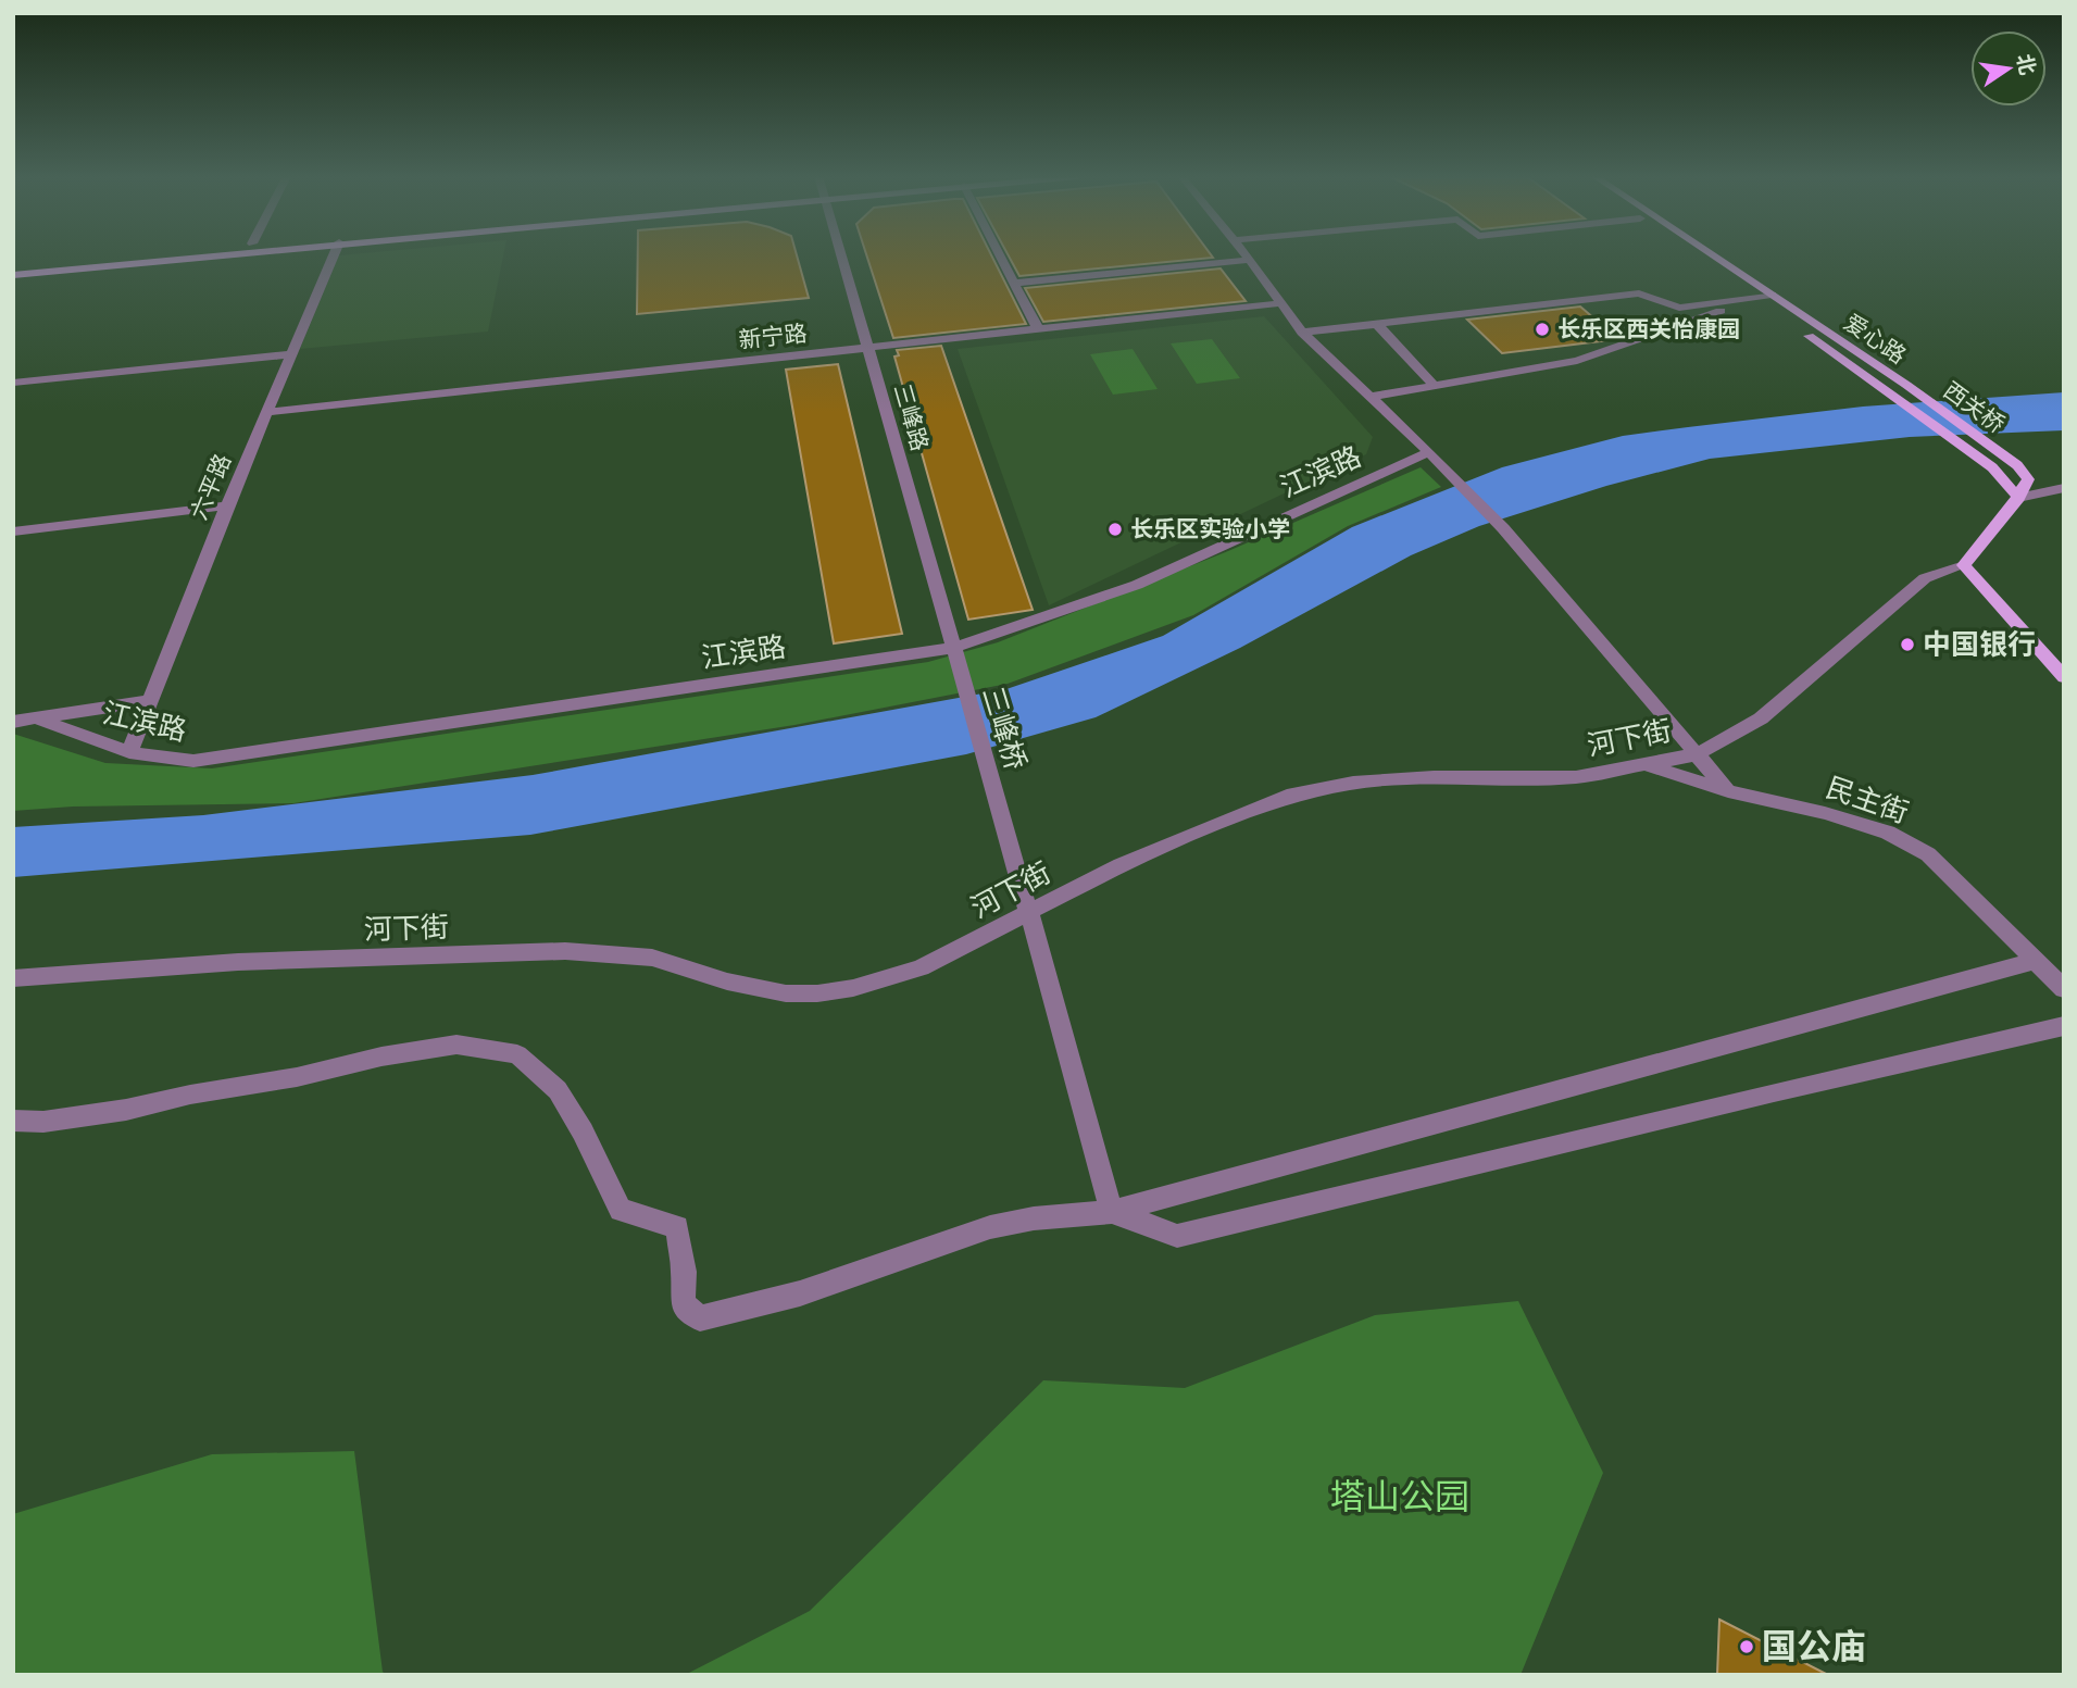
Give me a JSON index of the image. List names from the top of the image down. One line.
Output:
{"streets":{"main road":["爱心路","西关桥"],"street":["新宁路","三峰路","江滨路","六平路","三峰桥","河下街","民主街"]},"crossings":[["新宁路","三峰路"],["新宁路","六平路"],["爱心路","西关桥"],["三峰路","江滨路"],["三峰路","三峰桥"],["江滨路","六平路"],["三峰桥","河下街"],["河下街","民主街"]],"parks":["塔山公园"],"places":["长乐区西关怡康园","长乐区实验小学","中国银行","国公庙"],"north":"right"}
